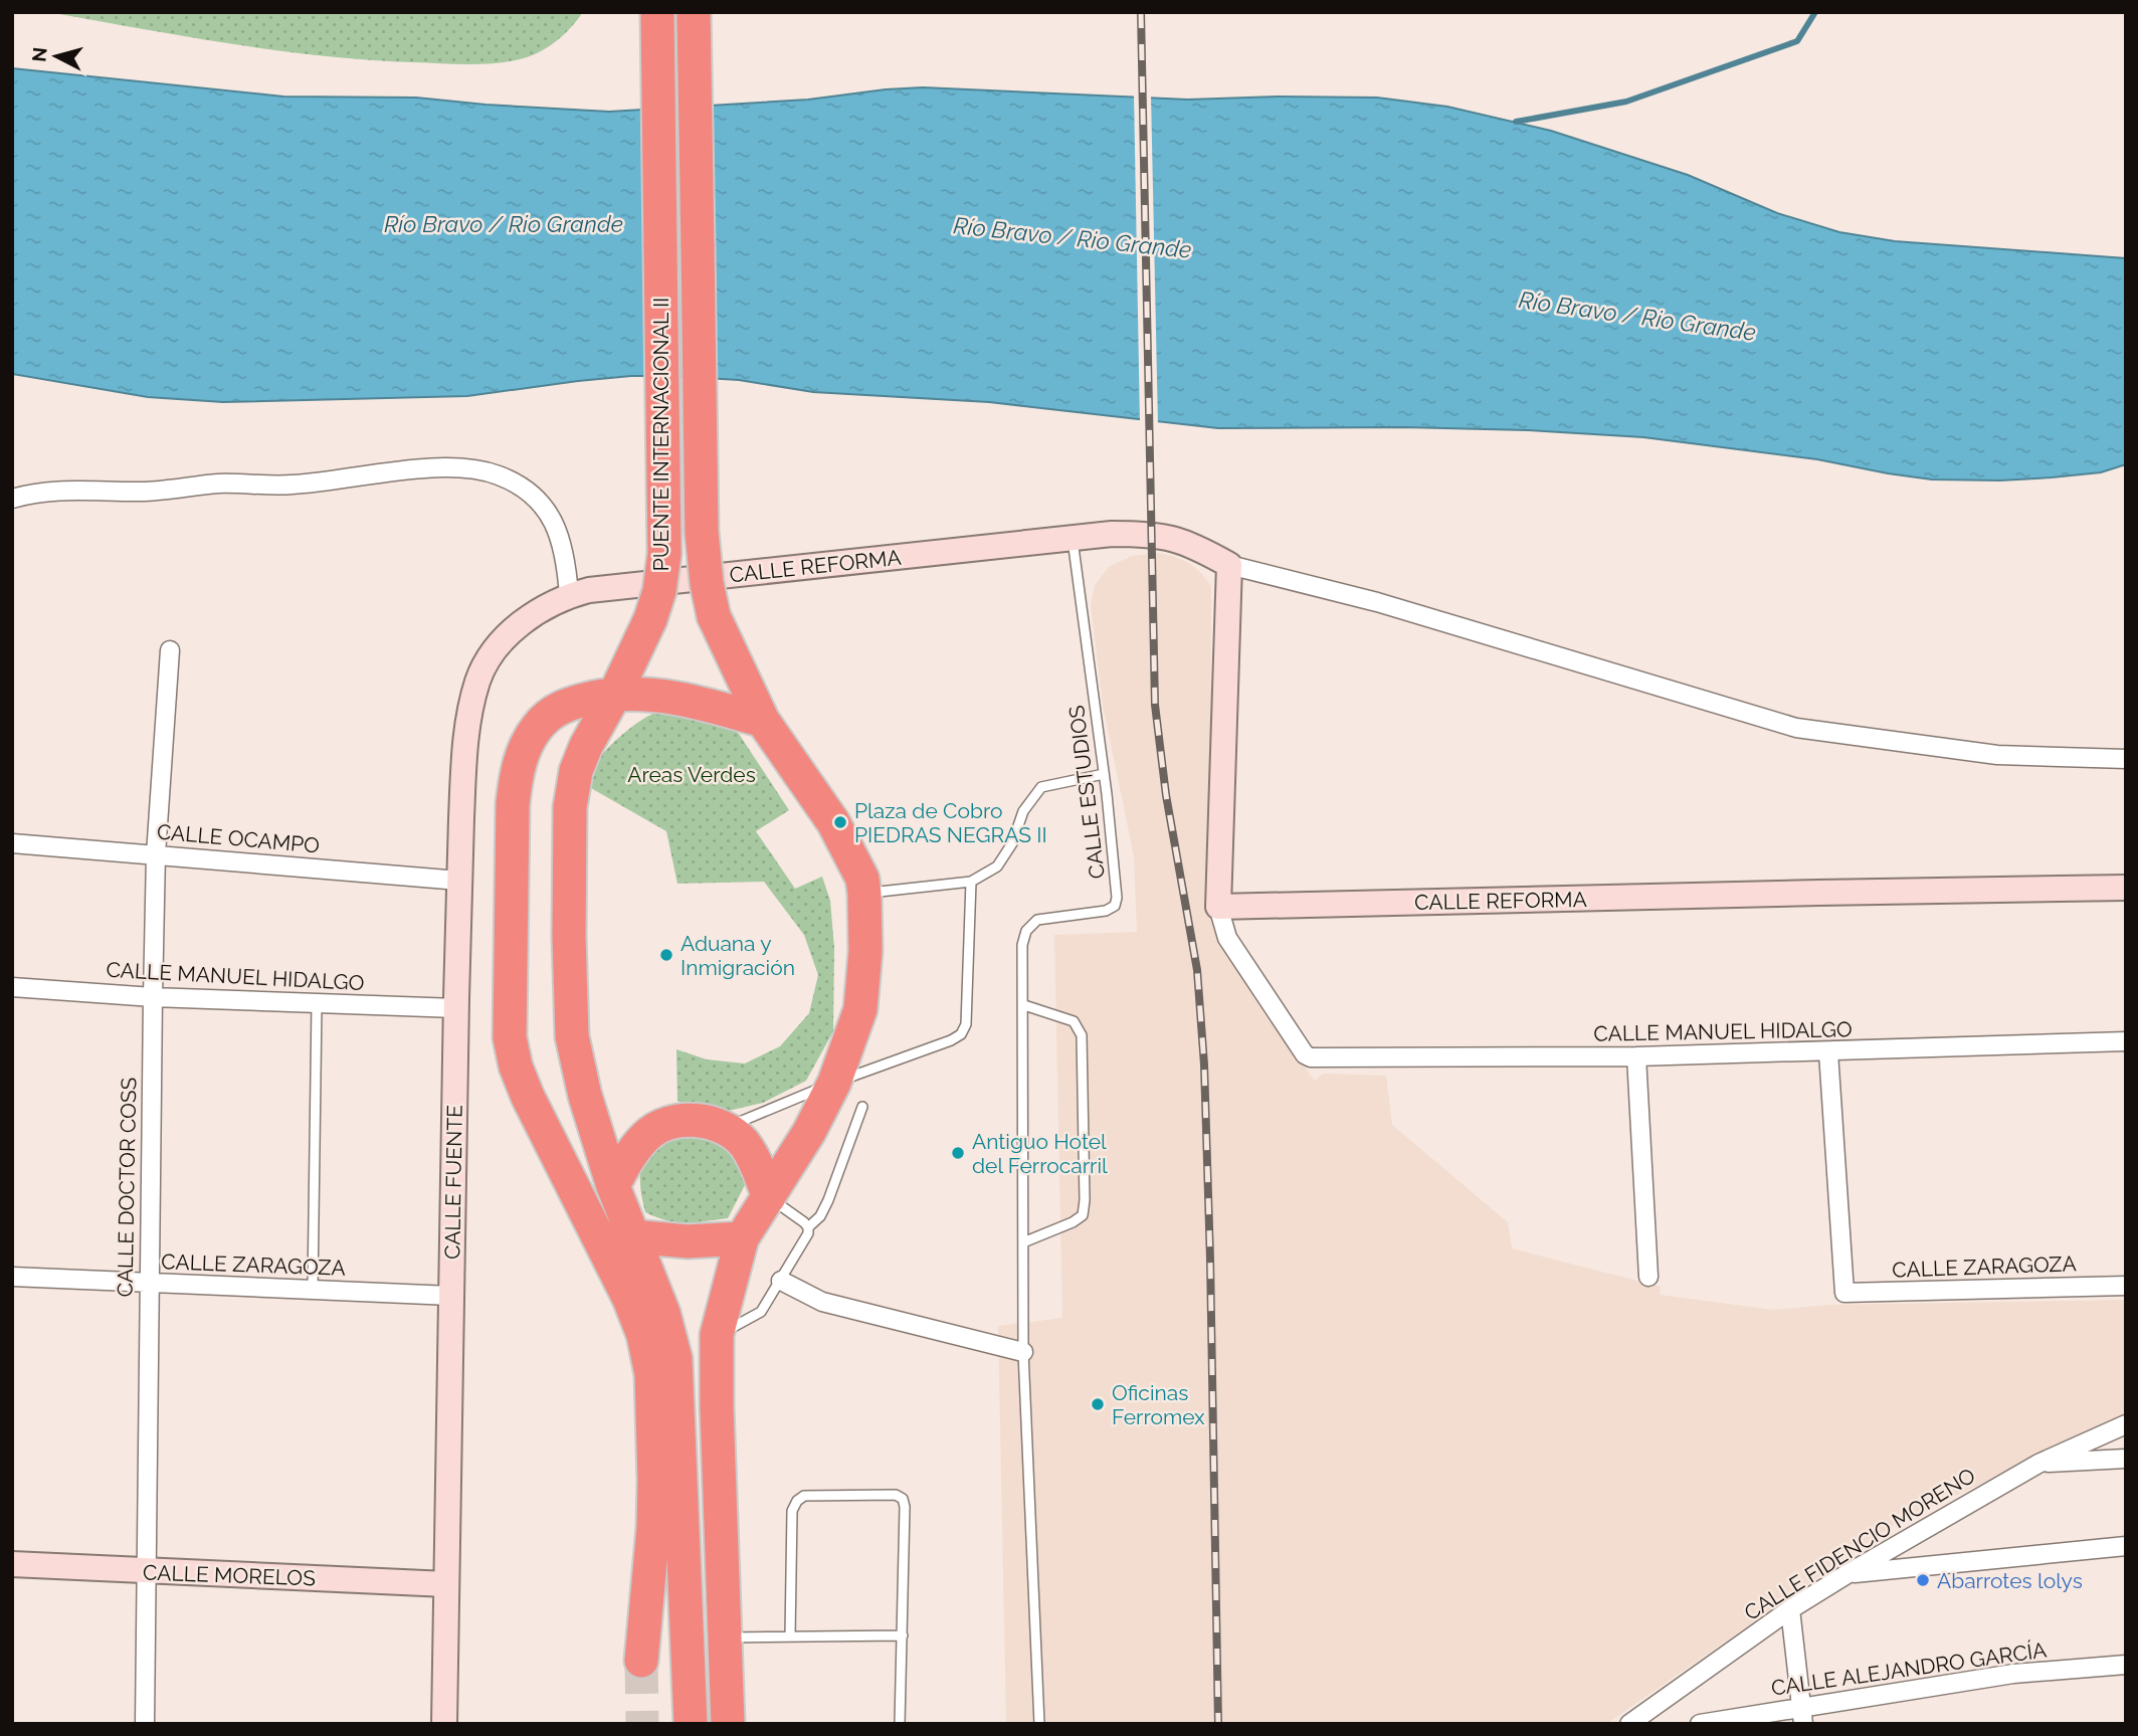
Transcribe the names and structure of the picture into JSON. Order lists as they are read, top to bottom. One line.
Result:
{"streets":{"highway":["PUENTE INTERNACIONAL II"],"street":["CALLE REFORMA","CALLE OCAMPO","CALLE MANUEL HIDALGO","CALLE FUENTE","CALLE DOCTOR COSS","CALLE ZARAGOZA","CALLE FIDENCIO MORENO","CALLE MORELOS","CALLE ALEJANDRO GARCÍA"],"lane":["CALLE ESTUDIOS"]},"crossings":[["CALLE REFORMA","CALLE ESTUDIOS"],["CALLE REFORMA","CALLE MANUEL HIDALGO"],["CALLE REFORMA","CALLE FUENTE"],["CALLE OCAMPO","CALLE FUENTE"],["CALLE OCAMPO","CALLE DOCTOR COSS"],["CALLE MANUEL HIDALGO","CALLE FUENTE"],["CALLE MANUEL HIDALGO","CALLE DOCTOR COSS"],["CALLE MANUEL HIDALGO","CALLE ZARAGOZA"],["CALLE FUENTE","CALLE ZARAGOZA"],["CALLE FUENTE","CALLE MORELOS"],["CALLE DOCTOR COSS","CALLE ZARAGOZA"],["CALLE DOCTOR COSS","CALLE MORELOS"]],"water":["Río Bravo / Rio Grande"],"parks":["Areas Verdes"],"places":["Plaza de Cobro PIEDRAS NEGRAS II","Aduana y Inmigración","Antiguo Hotel del Ferrocarril","Oficinas Ferromex","Abarrotes lolys"],"north":"left"}
